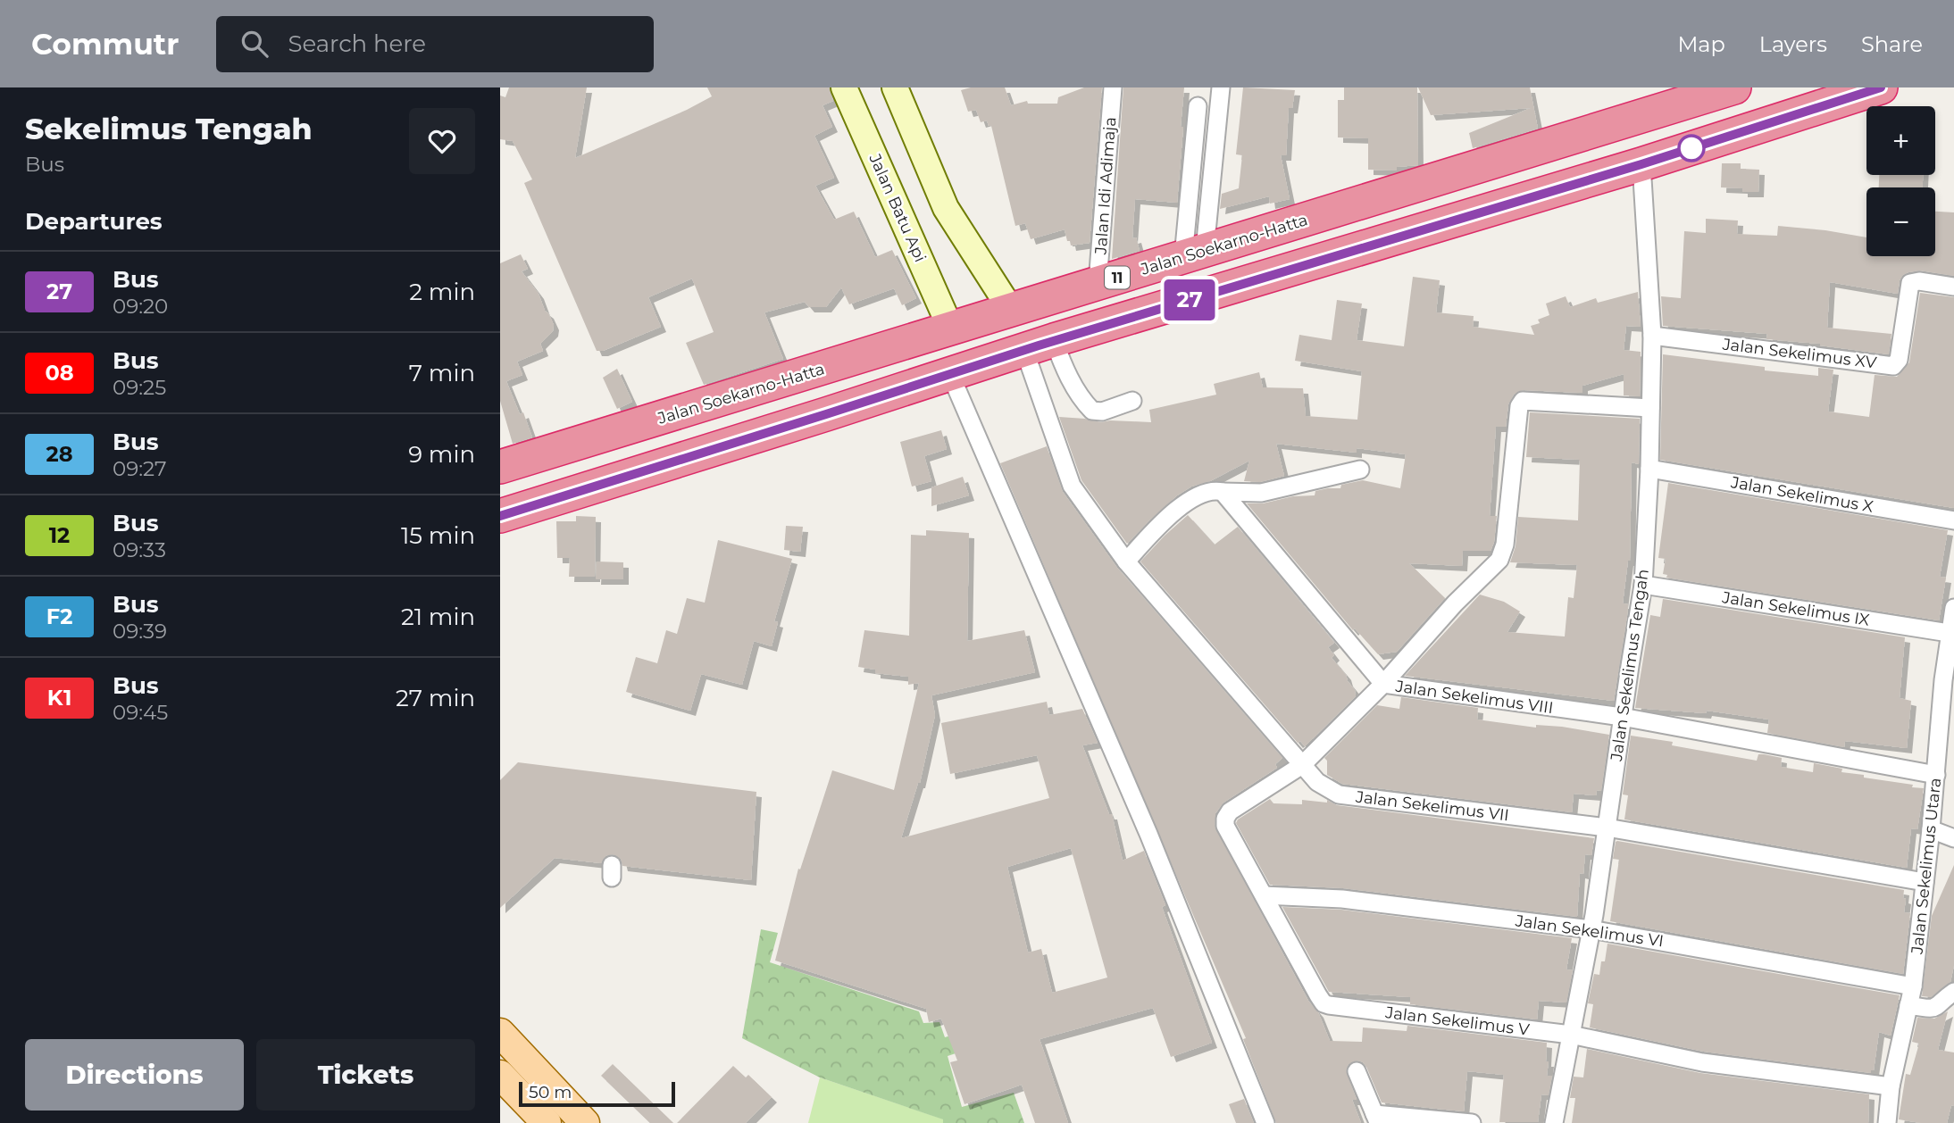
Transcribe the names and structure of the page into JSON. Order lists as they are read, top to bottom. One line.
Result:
{"streets":{"highway":["Jalan Soekarno-Hatta","11"],"street":["Jalan Idi Adimaja","Jalan Batu Api","Jalan Sekelimus XV","Jalan Sekelimus X","Jalan Sekelimus IX","Jalan Sekelimus Tengah","Jalan Sekelimus VIII","Jalan Sekelimus VII","Jalan Sekelimus Utara","Jalan Sekelimus VI","Jalan Sekelimus V"]},"crossings":[["Jalan Idi Adimaja","Jalan Soekarno-Hatta"],["Jalan Batu Api","Jalan Soekarno-Hatta"],["Jalan Sekelimus XV","Jalan Sekelimus Tengah"],["Jalan Sekelimus X","Jalan Sekelimus Tengah"],["Jalan Sekelimus IX","Jalan Sekelimus Tengah"],["Jalan Sekelimus IX","Jalan Sekelimus Utara"],["Jalan Sekelimus Tengah","Jalan Sekelimus VIII"],["Jalan Sekelimus Tengah","Jalan Sekelimus VII"],["Jalan Sekelimus Tengah","Jalan Sekelimus VI"],["Jalan Sekelimus Tengah","Jalan Sekelimus V"],["Jalan Sekelimus VIII","Jalan Sekelimus Utara"],["Jalan Sekelimus VII","Jalan Sekelimus Utara"],["Jalan Sekelimus VII","Jalan Sekelimus V"],["Jalan Sekelimus Utara","Jalan Sekelimus VI"],["Jalan Sekelimus Utara","Jalan Sekelimus V"],["Jalan Sekelimus VI","Jalan Sekelimus V"]],"lines":["bus line 27"],"scale_bar":"50 m","page":{"header":"Commutr","search":"Search here","nav":["Map","Layers","Share"],"heading":[["Sekelimus Tengah","Bus"],"Departures"],"on_map":"27","map_buttons":["+","−"],"list":[{"mark":"27","name":"Bus","note":"09:20","value":"2 min"},{"mark":"08","name":"Bus","note":"09:25","value":"7 min"},{"mark":"28","name":"Bus","note":"09:27","value":"9 min"},{"mark":"12","name":"Bus","note":"09:33","value":"15 min"},{"mark":"F2","name":"Bus","note":"09:39","value":"21 min"},{"mark":"K1","name":"Bus","note":"09:45","value":"27 min"}],"buttons":["Directions","Tickets"],"scale":"50 m"}}
